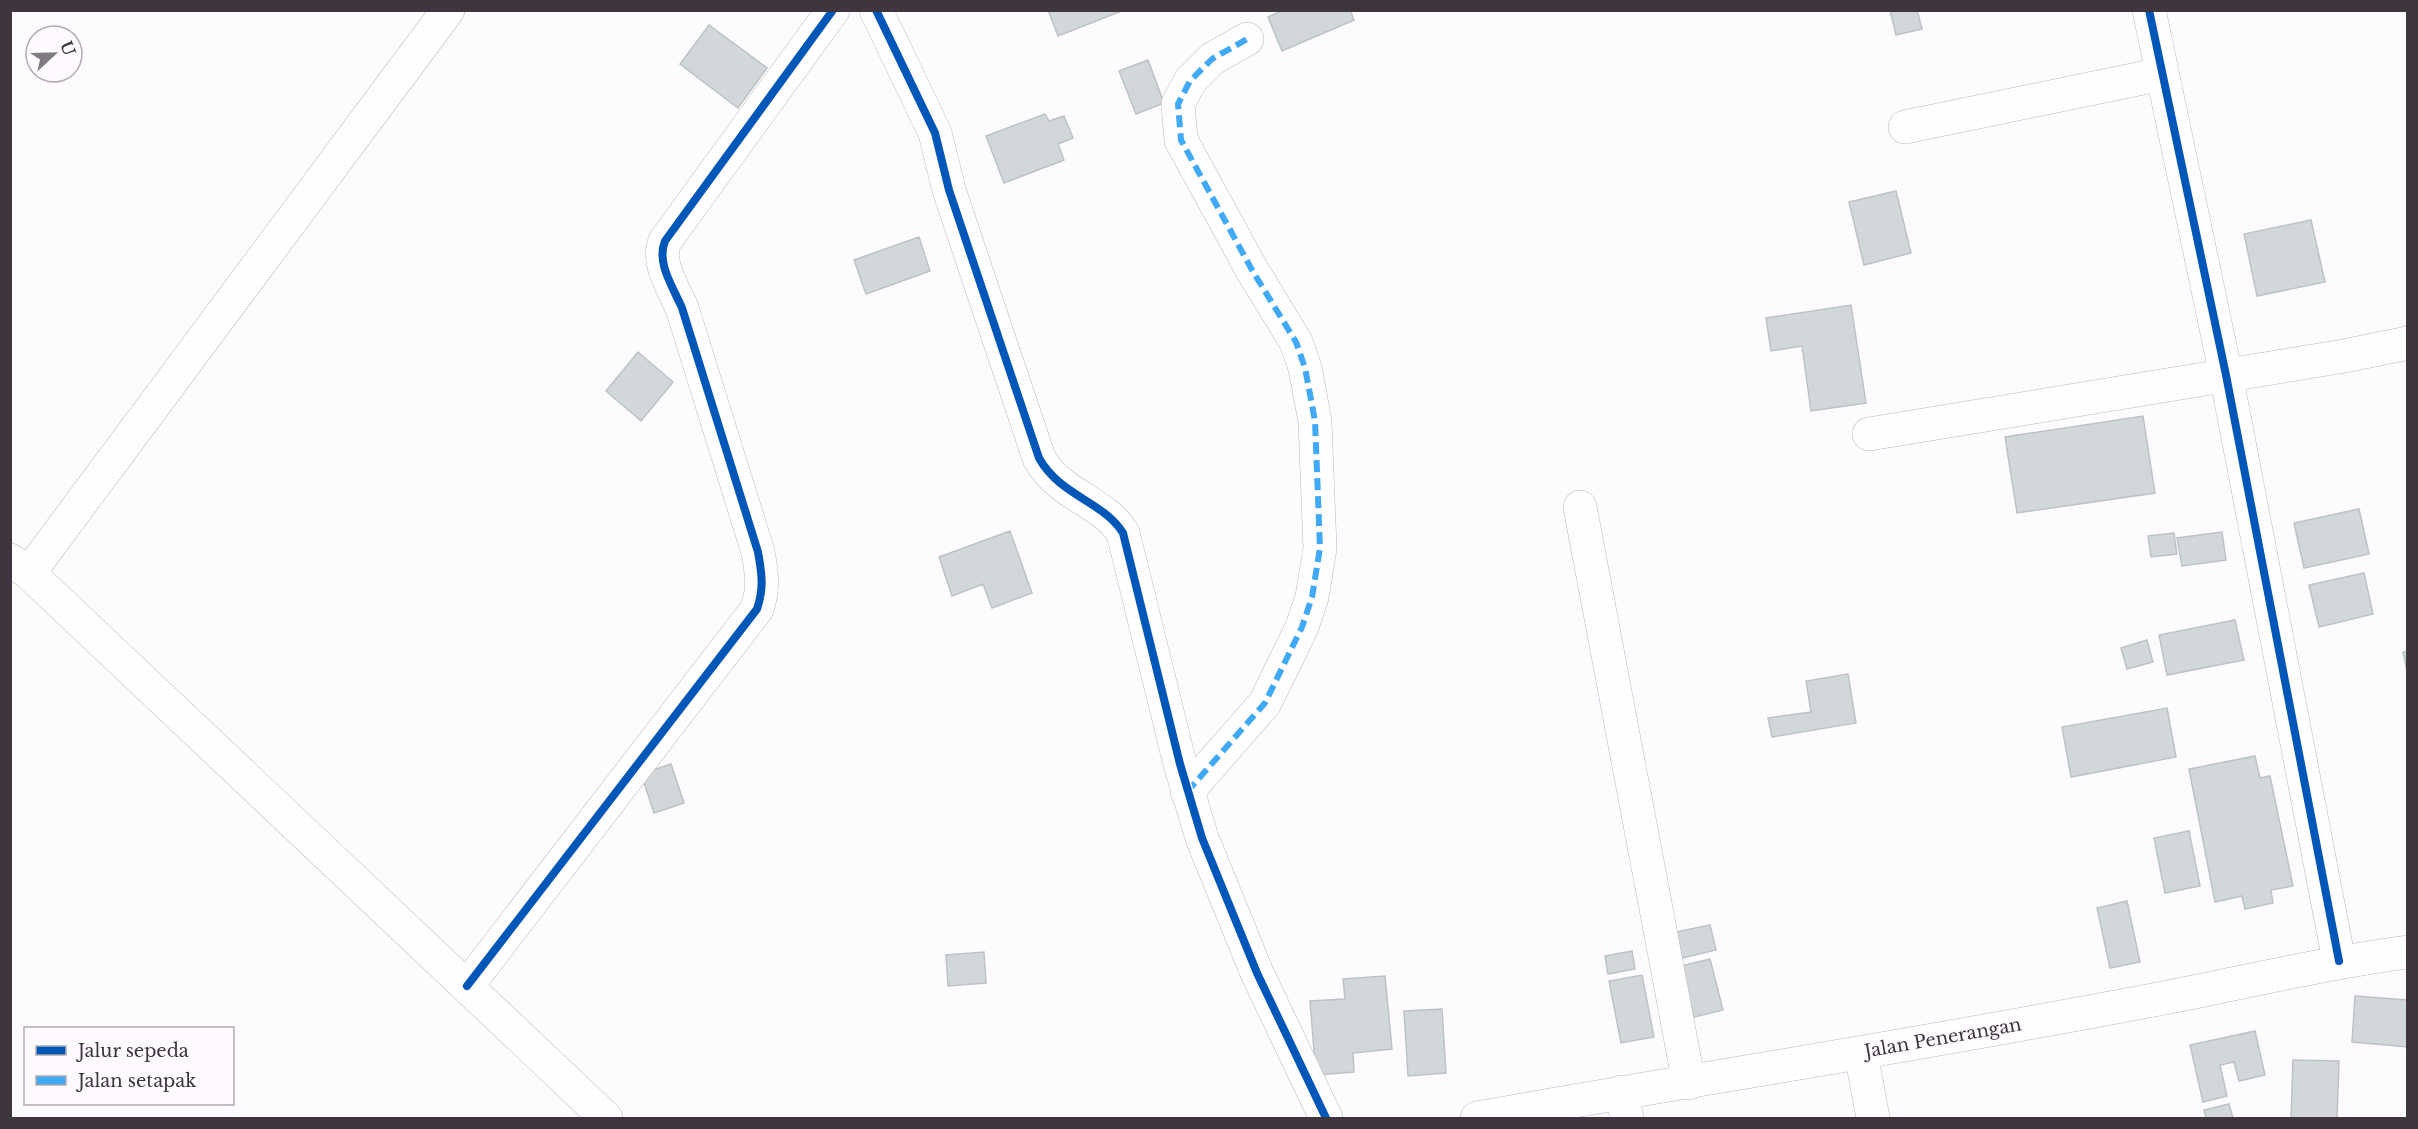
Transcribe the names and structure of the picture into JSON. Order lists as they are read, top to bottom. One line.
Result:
{"streets":{"street":["Jalan Penerangan"]},"legend":["Jalur sepeda","Jalan setapak"],"north":"right"}
